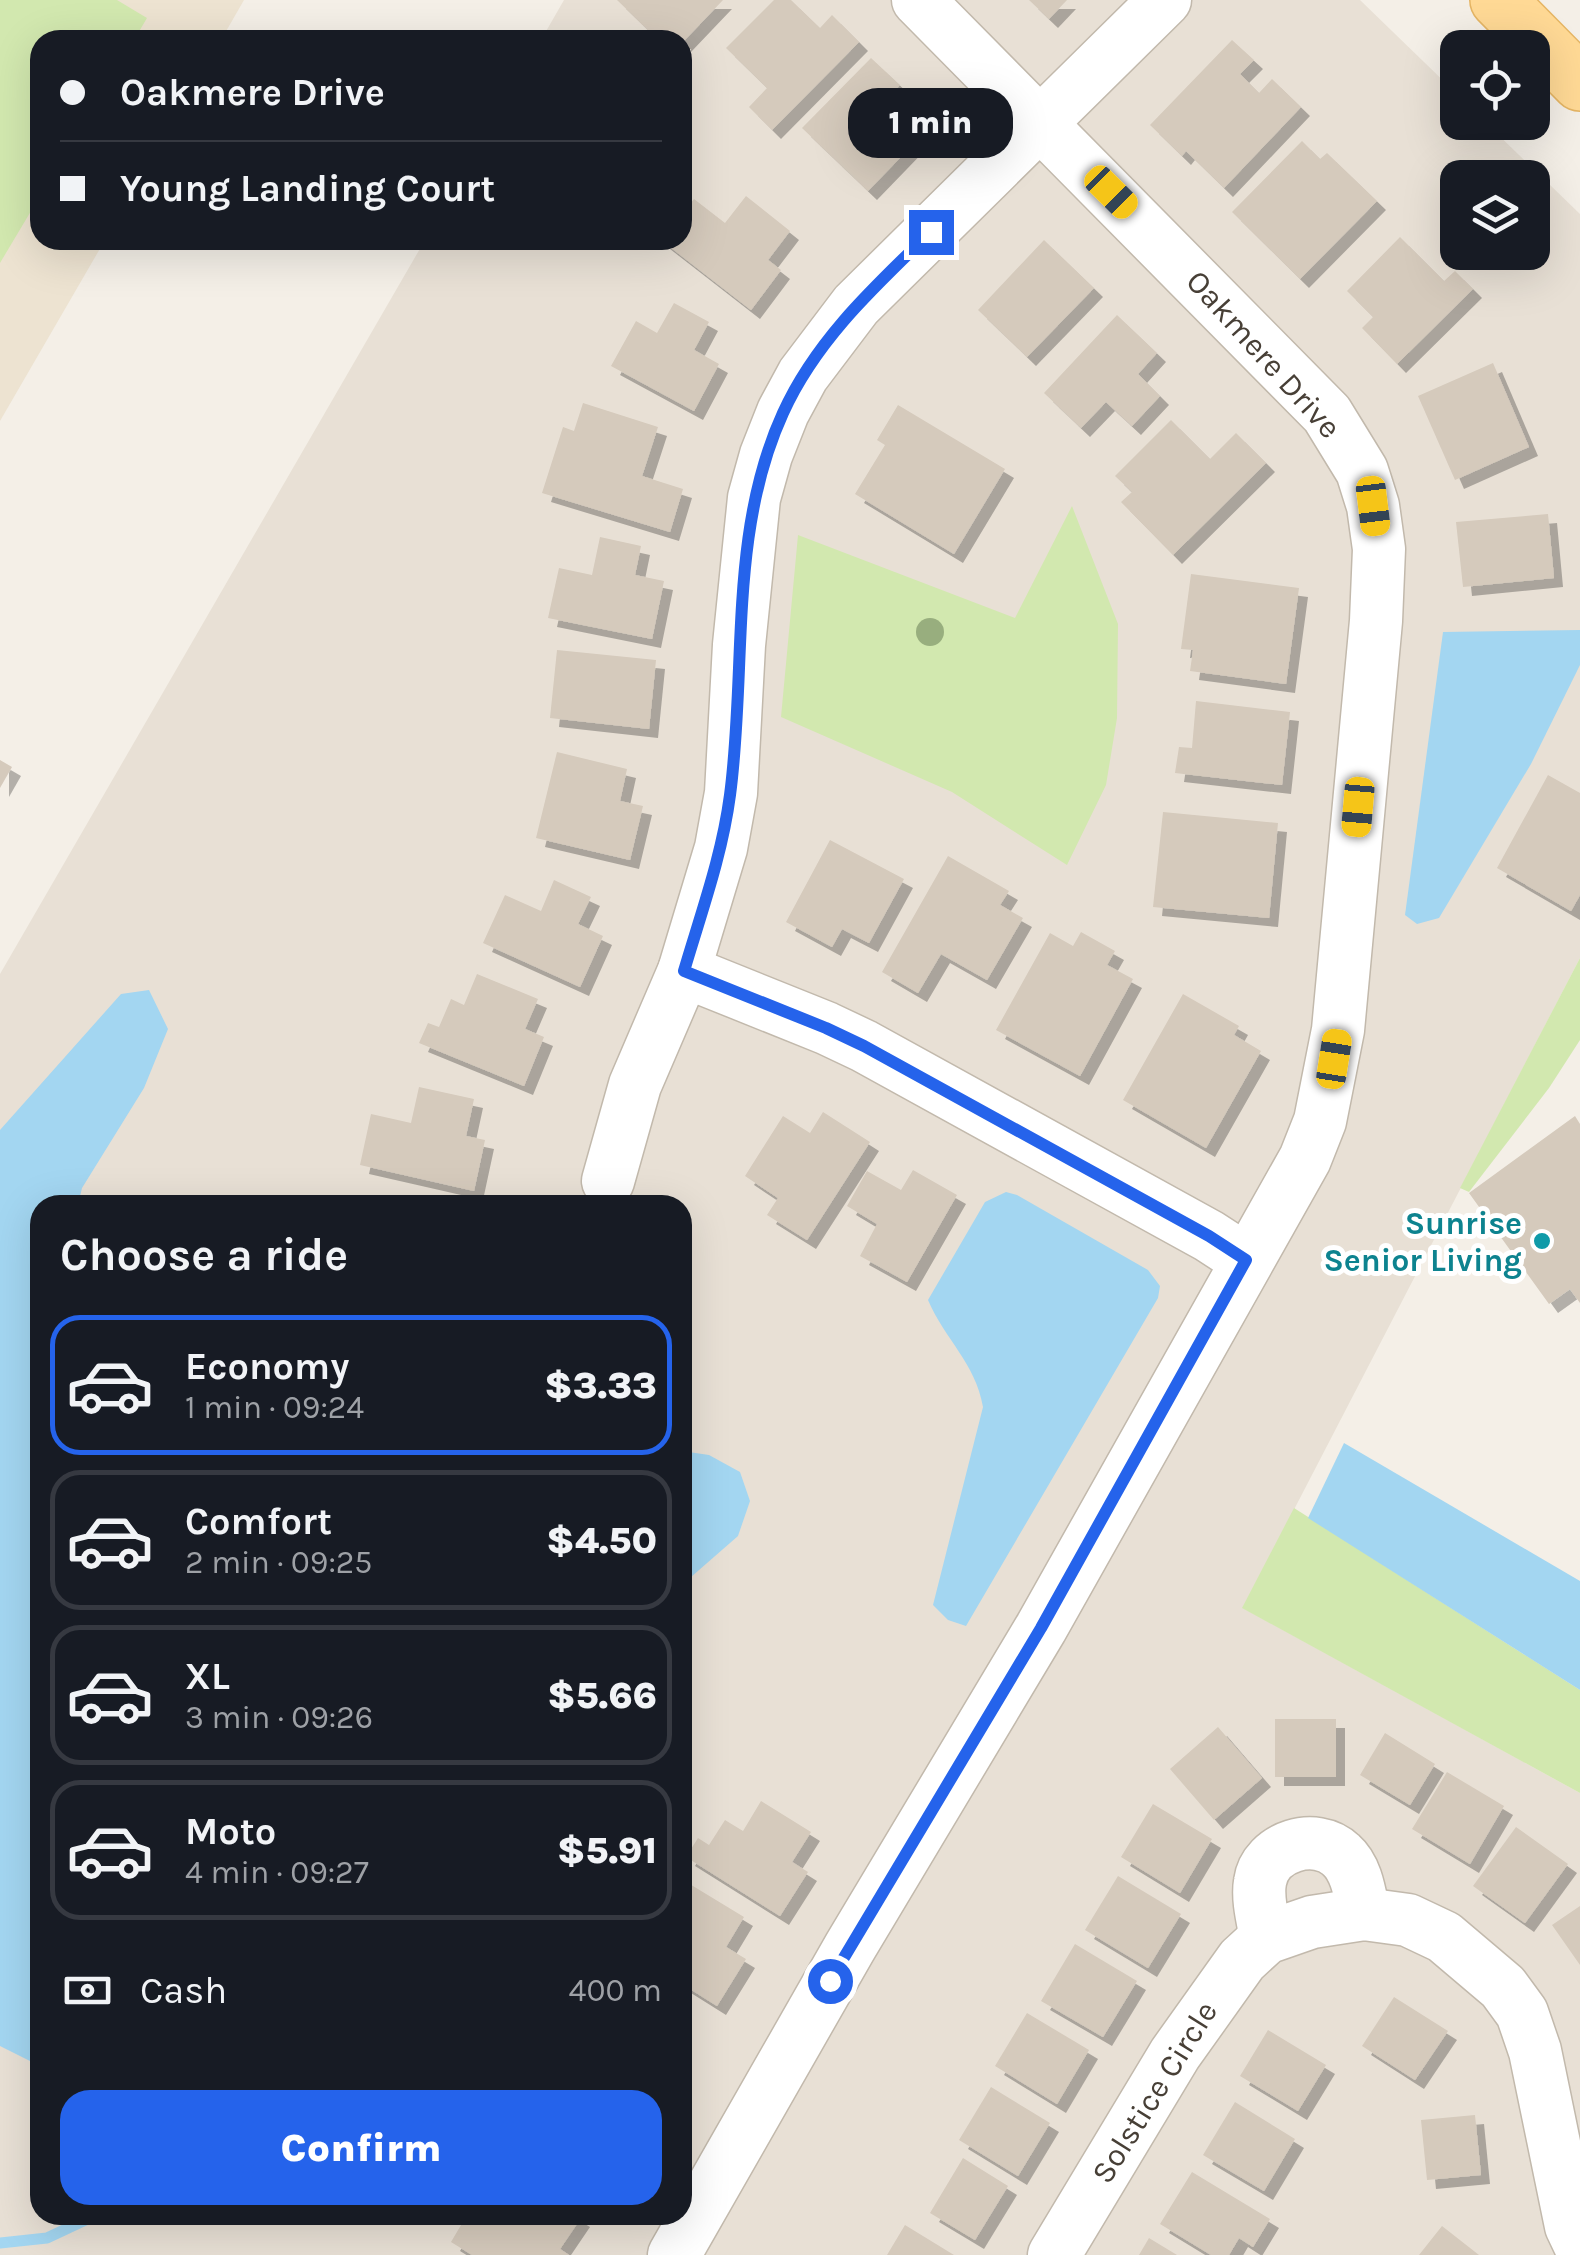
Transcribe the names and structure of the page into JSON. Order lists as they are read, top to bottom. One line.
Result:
{"streets":{"street":["Oakmere Drive","Solstice Circle"]},"places":["Sunrise Senior Living"],"page":{"banner":["Oakmere Drive","Young Landing Court"],"bubble":"1 min","heading":"Choose a ride","list":[{"name":"Economy","note":"1 min · 09:24","value":"$3.33"},{"name":"Comfort","note":"2 min · 09:25","value":"$4.50"},{"name":"XL","note":"3 min · 09:26","value":"$5.66"},{"name":"Moto","note":"4 min · 09:27","value":"$5.91"}],"pay":["Cash","400 m"],"buttons":"Confirm"}}
